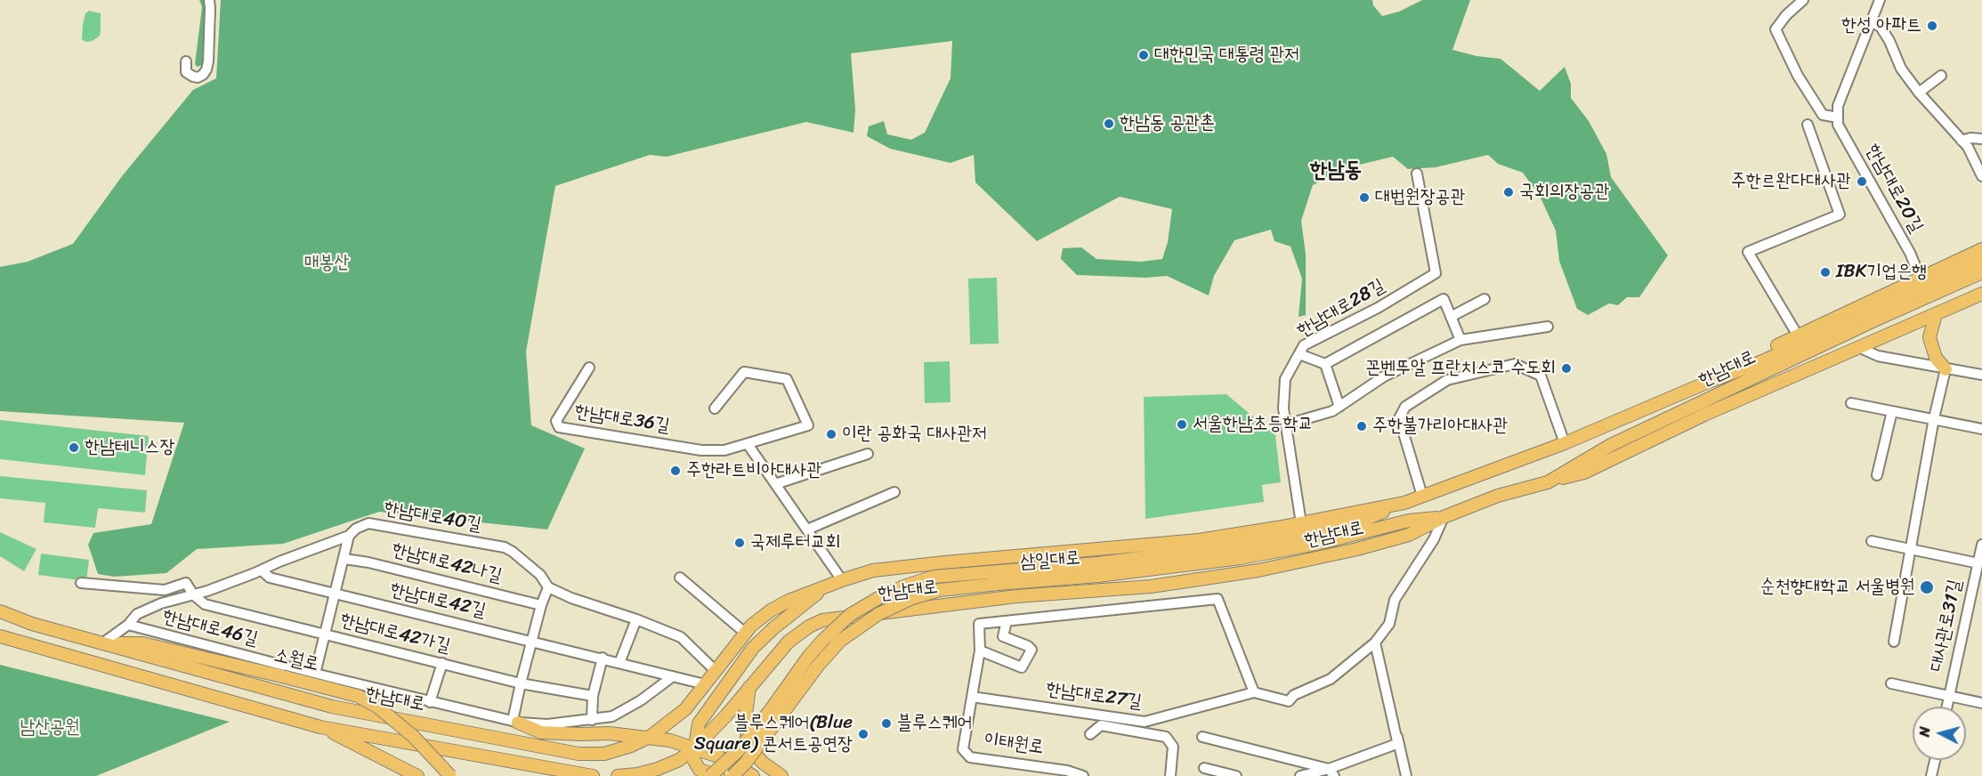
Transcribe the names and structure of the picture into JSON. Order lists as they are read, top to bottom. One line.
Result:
{"streets":{"main road":["한남대로","삼일대로","소월로"],"street":["한남대로20길","한남대로28길","한남대로36길","한남대로40길","한남대로42나길","한남대로42길","대사관로31길","한남대로46길","한남대로42가길","한남대로27길","이태원로"]},"crossings":[["한남대로28길","한남대로"],["한남대로","한남대로40길"],["한남대로","삼일대로"],["한남대로","한남대로42길"],["한남대로","소월로"],["한남대로","한남대로27길"],["한남대로40길","한남대로42길"],["한남대로40길","한남대로46길"],["한남대로40길","한남대로42가길"],["한남대로40길","소월로"],["삼일대로","한남대로27길"],["한남대로42길","한남대로46길"],["한남대로27길","이태원로"]],"districts":["한남동"],"parks":["매봉산","남산공원"],"places":["한성 아파트","대한민국 대통령 관저","한남동 공관촌","주한르완다대사관","국회의장공관","대법원장공관","IBK기업은행","꼰벤뚜알 프란치스코 수도회","서울한남초등학교","주한불가리아대사관","이란 공화국 대사관저","한남테니스장","주한라트비아대사관","국제루터교회","순천향대학교 서울병원","블루스퀘어","블루스퀘어(Blue Square) 콘서트공연장"],"north":"left"}
